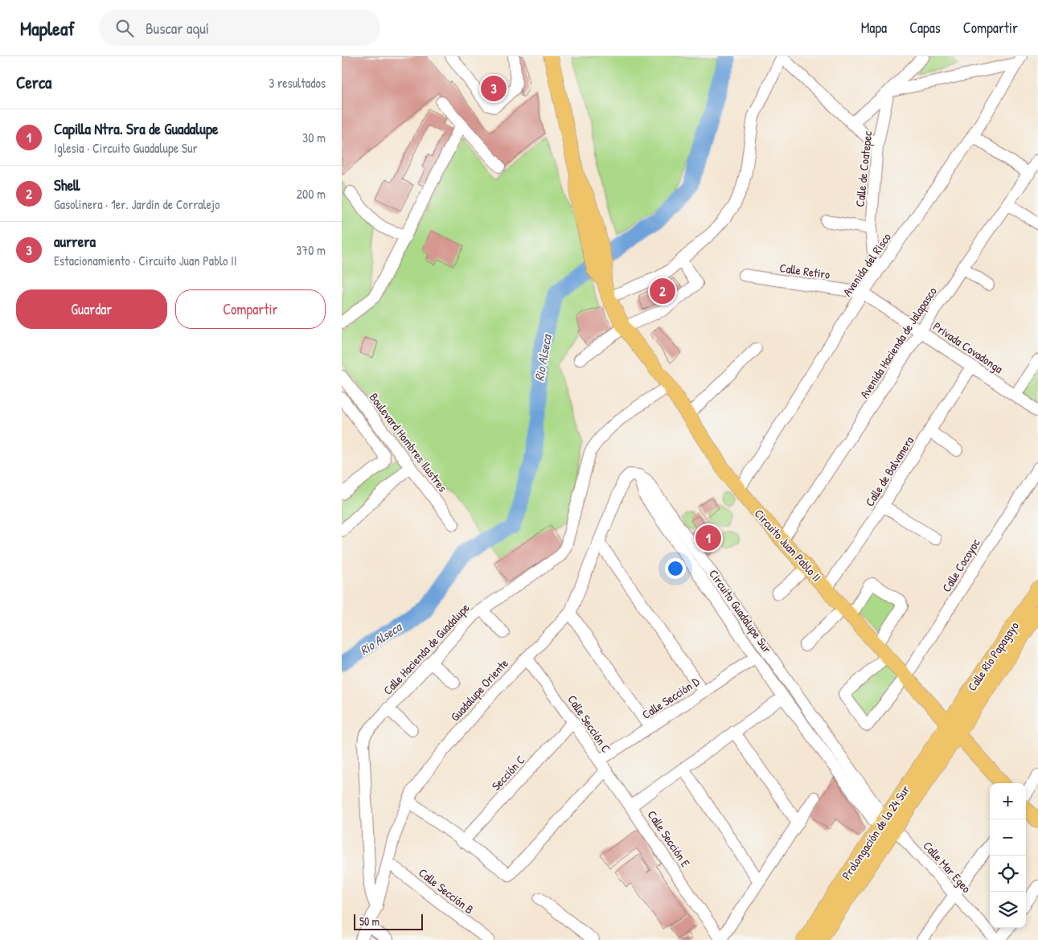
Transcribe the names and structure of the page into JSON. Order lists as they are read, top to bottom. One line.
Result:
{"streets":{"main road":["Circuito Juan Pablo II","Calle Río Papagayo","Prolongación de la 24 Sur"],"street":["Calle de Coatepec","Avenida del Risco","Calle Retiro","Avenida Hacienda de Jalapasco","Privada Covadonga","Boulevard Hombres Ilustres","Calle de Balvanera","Calle Cocoyoc","Circuito Guadalupe Sur","Calle Hacienda de Guadalupe","Guadalupe Oriente","Calle Sección D","Calle Sección C","Sección C","Calle Sección E","Calle Mar Egeo","Calle Sección B"]},"crossings":[["Calle de Coatepec","Avenida del Risco"],["Avenida del Risco","Calle Retiro"],["Avenida del Risco","Privada Covadonga"],["Avenida del Risco","Circuito Juan Pablo II"],["Calle Retiro","Privada Covadonga"],["Avenida Hacienda de Jalapasco","Privada Covadonga"],["Avenida Hacienda de Jalapasco","Circuito Juan Pablo II"],["Privada Covadonga","Calle de Balvanera"],["Calle de Balvanera","Circuito Juan Pablo II"],["Circuito Juan Pablo II","Calle Cocoyoc"],["Circuito Juan Pablo II","Calle Hacienda de Guadalupe"],["Circuito Juan Pablo II","Calle Río Papagayo"],["Circuito Juan Pablo II","Prolongación de la 24 Sur"],["Circuito Guadalupe Sur","Guadalupe Oriente"],["Circuito Guadalupe Sur","Calle Sección D"],["Circuito Guadalupe Sur","Prolongación de la 24 Sur"],["Circuito Guadalupe Sur","Calle Sección E"],["Calle Hacienda de Guadalupe","Guadalupe Oriente"],["Calle Río Papagayo","Prolongación de la 24 Sur"],["Guadalupe Oriente","Calle Sección D"],["Guadalupe Oriente","Calle Sección C"],["Guadalupe Oriente","Calle Sección B"],["Calle Sección D","Calle Sección C"],["Calle Sección C","Sección C"],["Calle Sección C","Calle Sección E"],["Prolongación de la 24 Sur","Calle Mar Egeo"]],"water":["Rio Alseca"],"scale_bar":"50 m","page":{"header":"Mapleaf","search":"Buscar aquí","nav":["Mapa","Capas","Compartir"],"heading":["Cerca","3 resultados"],"pins":["3","2","1"],"list":[{"mark":"1","name":"Capilla Ntra. Sra de Guadalupe","note":"Iglesia · Circuito Guadalupe Sur","value":"30 m"},{"mark":"2","name":"Shell","note":"Gasolinera · 1er. Jardín de Corralejo","value":"200 m"},{"mark":"3","name":"aurrera","note":"Estacionamiento · Circuito Juan Pablo II","value":"370 m"}],"buttons":["Guardar","Compartir"],"map_buttons":["+","−"],"scale":"50 m"}}
